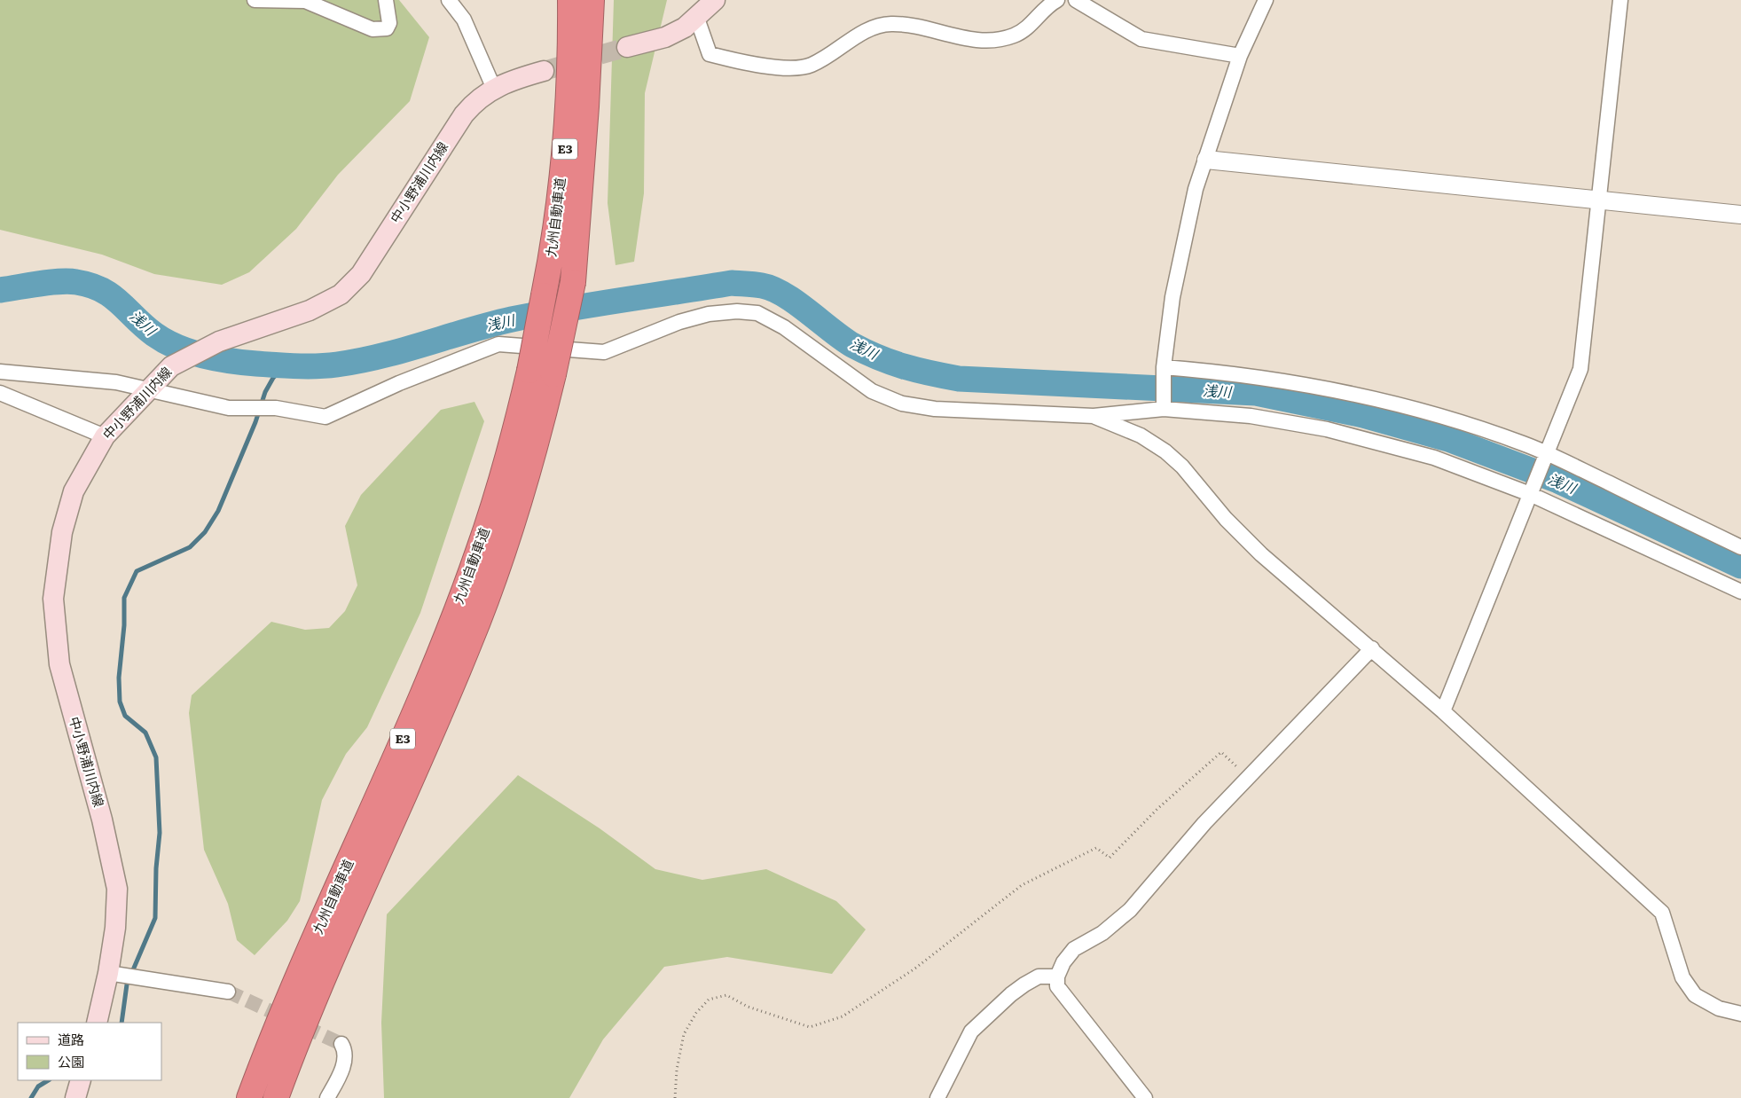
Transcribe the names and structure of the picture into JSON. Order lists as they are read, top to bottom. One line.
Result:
{"streets":{"highway":["E3","九州自動車道"],"main road":["中小野浦川内線"]},"water":["浅川"],"legend":["道路","公園"]}
